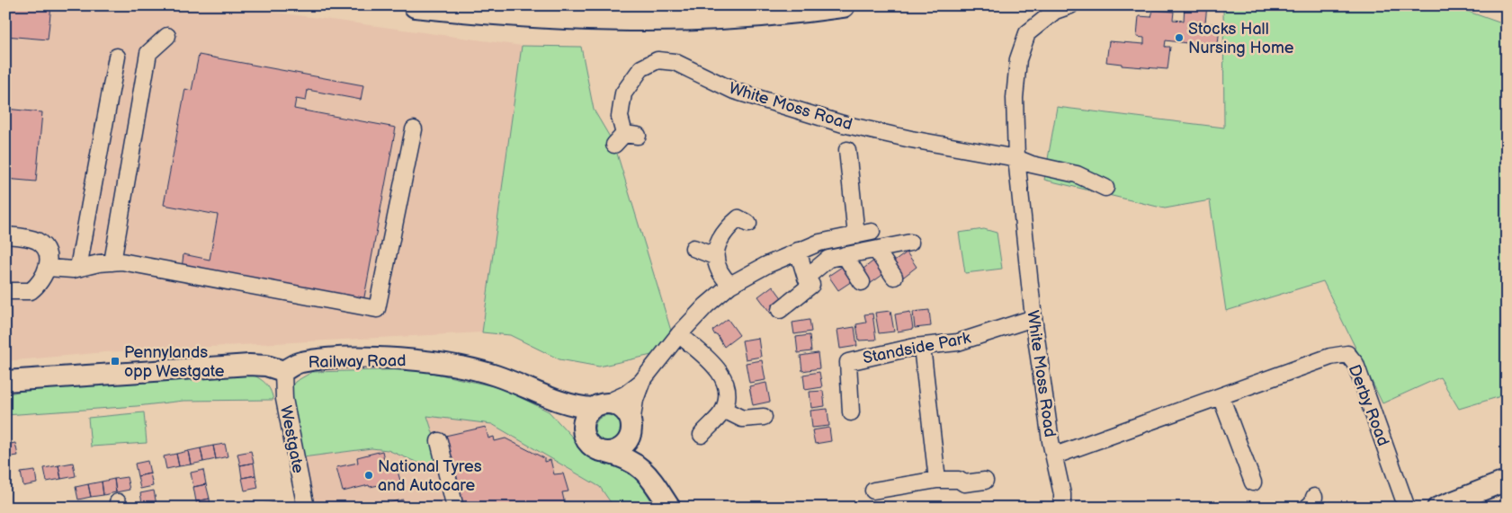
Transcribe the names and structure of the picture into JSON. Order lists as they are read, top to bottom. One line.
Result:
{"streets":{"main road":["Railway Road"],"street":["White Moss Road","Standside Park","Derby Road","Westgate"]},"crossings":[["White Moss Road","Standside Park"],["White Moss Road","Derby Road"],["Railway Road","Westgate"]],"places":{"other":["Stocks Hall Nursing Home","National Tyres and Autocare"],"transit":["Pennylands opp Westgate"]}}
